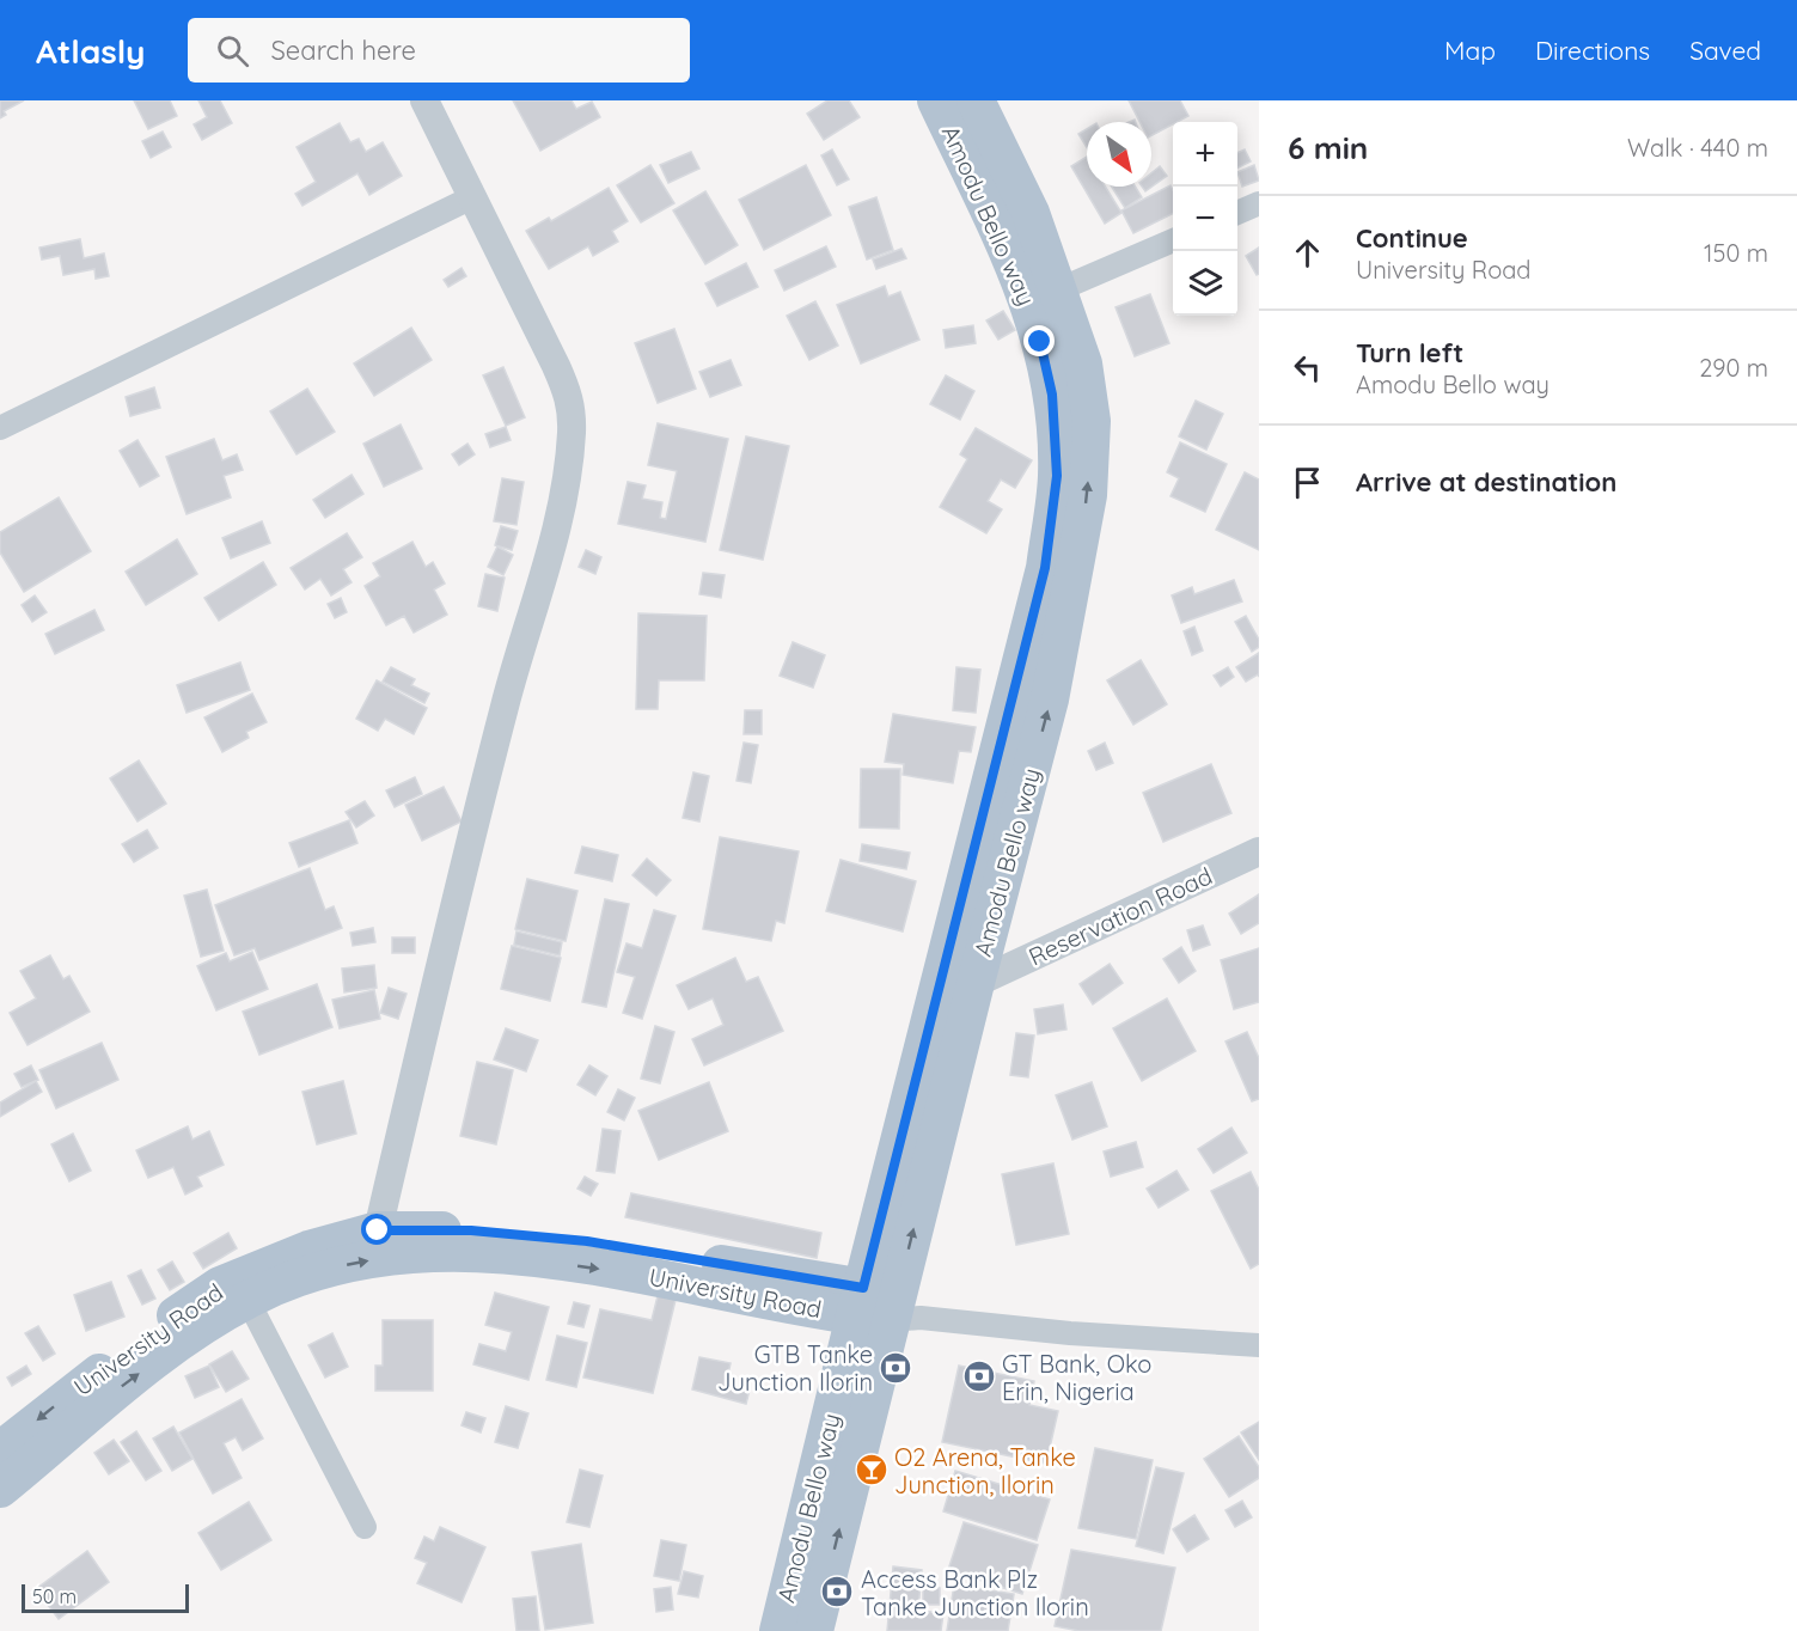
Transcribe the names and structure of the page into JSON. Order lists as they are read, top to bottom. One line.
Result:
{"streets":{"main road":["Amodu Bello way","University Road"],"street":["Reservation Road"]},"crossings":[["Amodu Bello way","Reservation Road"],["Amodu Bello way","University Road"]],"places":{"bank":["GTB Tanke Junction Ilorin","GT Bank, Oko Erin, Nigeria","Access Bank Plz Tanke Junction Ilorin"],"bar":["O2 Arena, Tanke Junction, Ilorin"]},"scale_bar":"50 m","north":"bottom right","page":{"header":"Atlasly","search":"Search here","nav":["Map","Directions","Saved"],"heading":["6 min","Walk · 440 m"],"map_buttons":["+","−"],"list":[["Continue","University Road","150 m"],["Turn left","Amodu Bello way","290 m"],"Arrive at destination"],"scale":"50 m"}}
